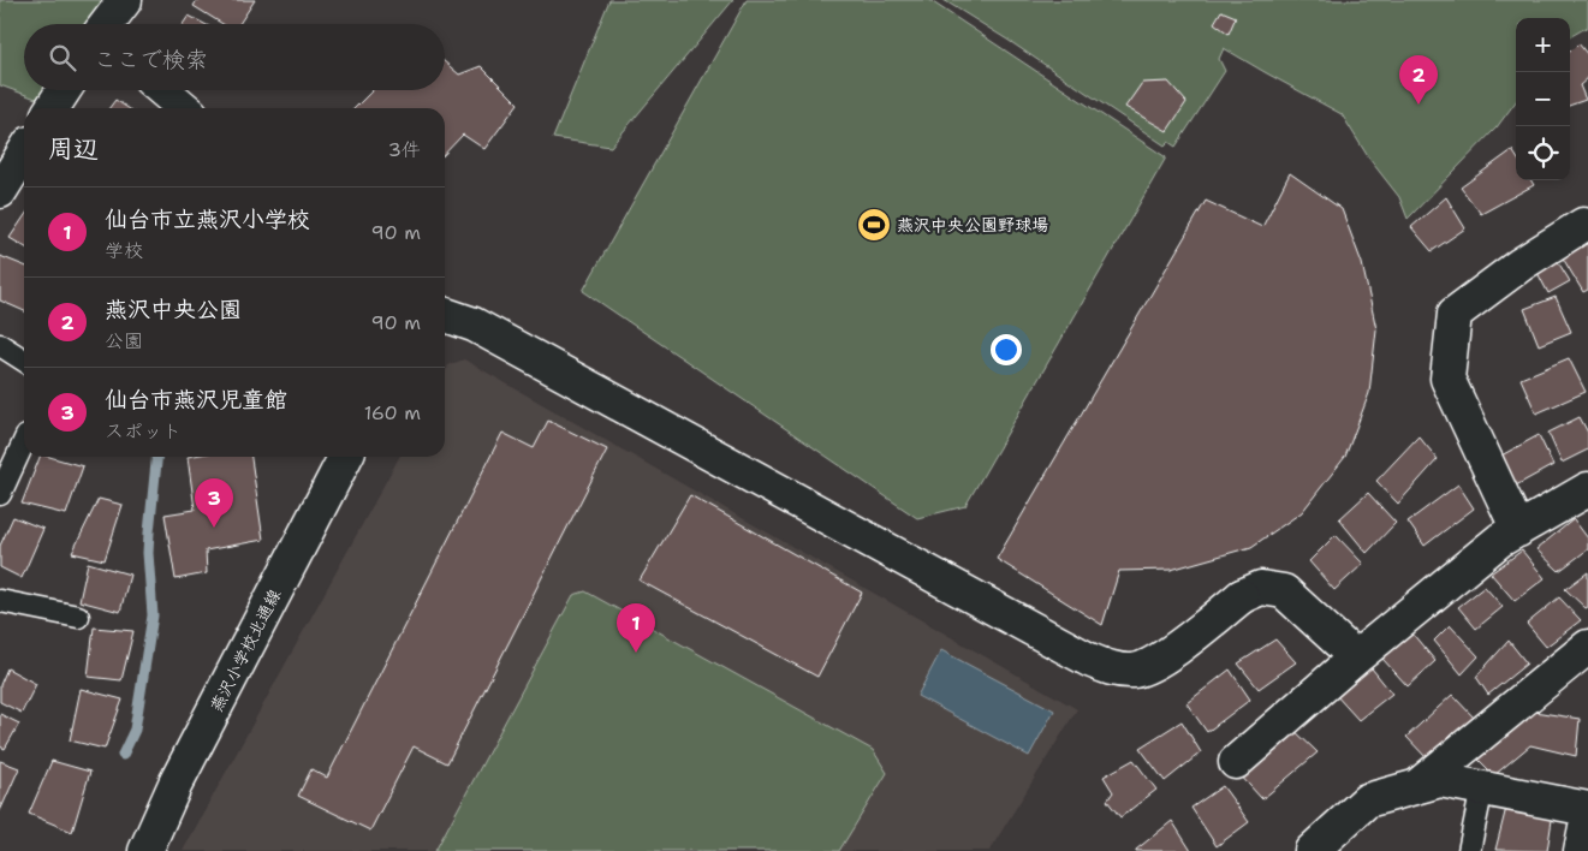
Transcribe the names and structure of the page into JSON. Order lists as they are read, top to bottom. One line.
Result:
{"streets":{"street":["燕沢小学校北通線"]},"places":{"sports":["燕沢中央公園野球場"]},"page":{"map_buttons":["+","−"],"search":"ここで検索","pins":["2","3","1"],"heading":["周辺","3件"],"list":[{"mark":"1","name":"仙台市立燕沢小学校","note":"学校","value":"90 m"},{"mark":"2","name":"燕沢中央公園","note":"公園","value":"90 m"},{"mark":"3","name":"仙台市燕沢児童館","note":"スポット","value":"160 m"}]}}
